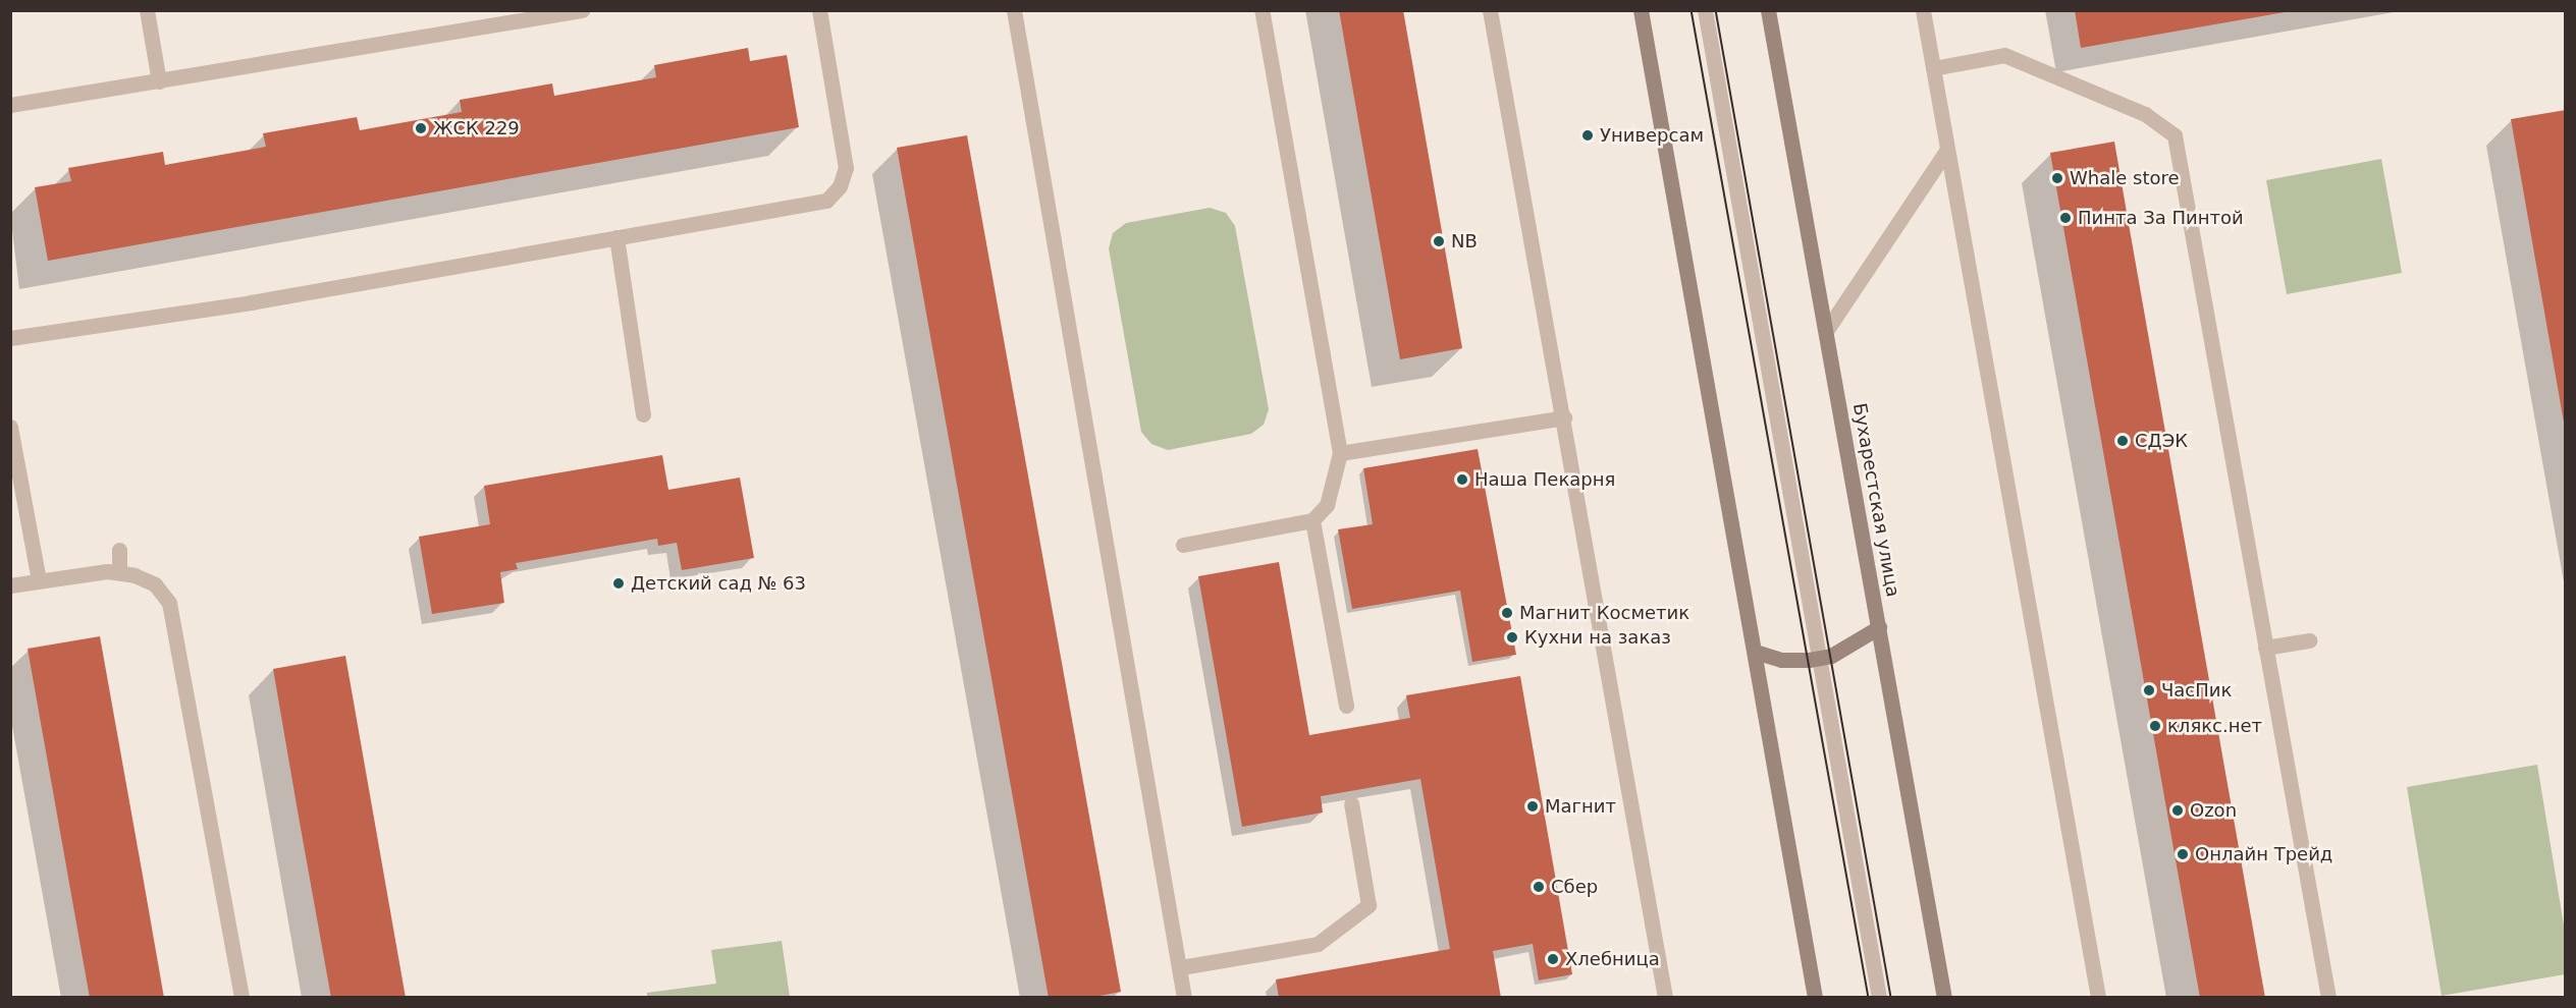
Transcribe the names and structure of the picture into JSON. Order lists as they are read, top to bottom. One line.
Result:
{"streets":{"main road":["Бухарестская улица"]},"places":["ЖСК 229","Универсам","Whale store","Пинта За Пинтой","NB","СДЭК","Наша Пекарня","Детский сад № 63","Магнит Косметик","Кухни на заказ","ЧасПик","клякс.нет","Магнит","Ozon","Онлайн Трейд","Сбер","Хлебница"]}
